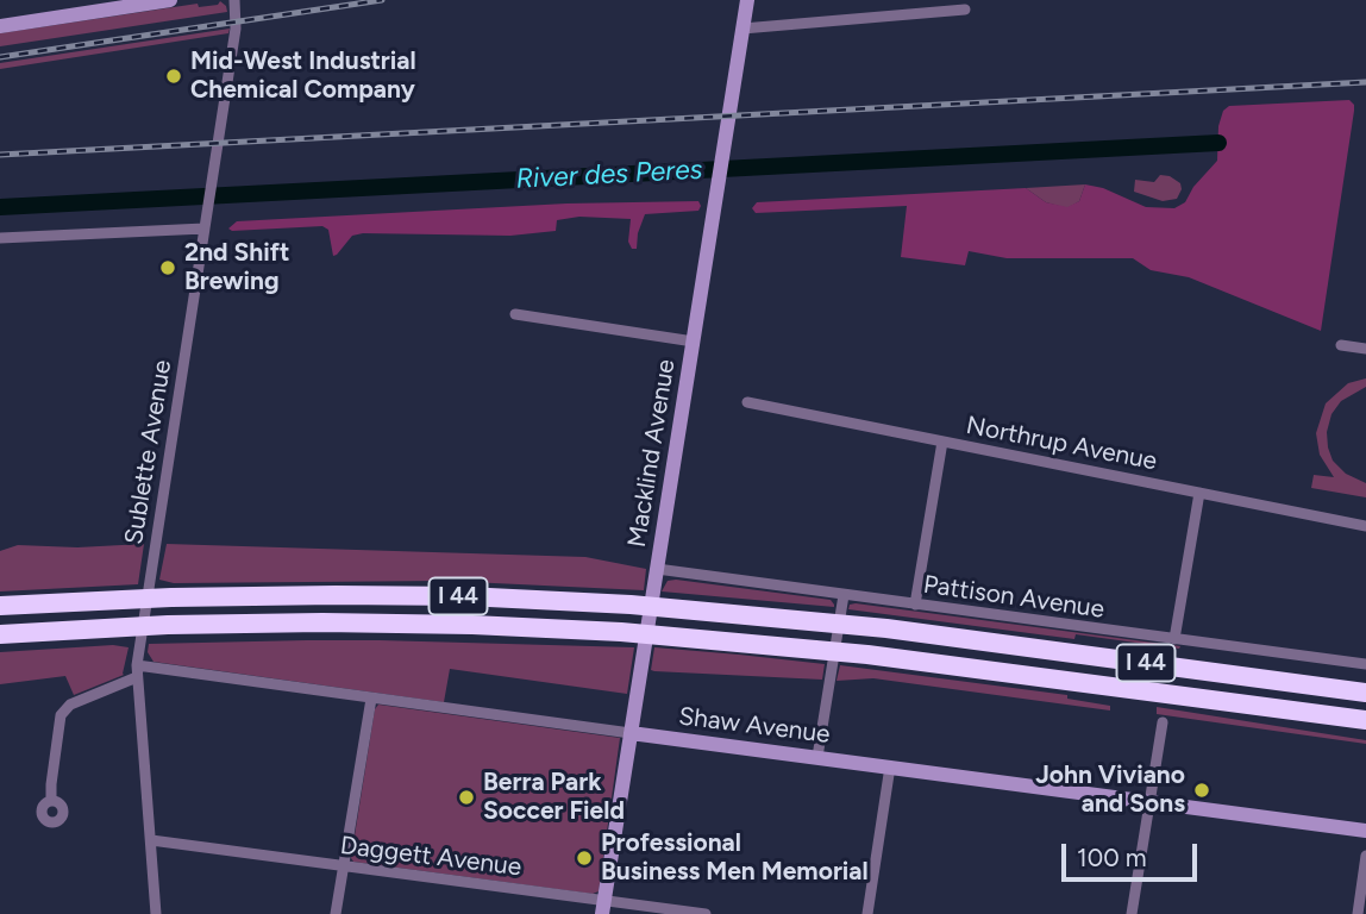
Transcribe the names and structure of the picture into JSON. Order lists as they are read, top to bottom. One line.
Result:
{"streets":{"highway":["I 44"],"street":["Northrup Avenue","Sublette Avenue","Macklind Avenue","Pattison Avenue","Shaw Avenue","Daggett Avenue"]},"crossings":[["Sublette Avenue","Shaw Avenue"],["Sublette Avenue","Daggett Avenue"],["Macklind Avenue","Pattison Avenue"],["Macklind Avenue","Shaw Avenue"],["Macklind Avenue","Daggett Avenue"]],"water":["River des Peres"],"places":["Mid-West Industrial Chemical Company","2nd Shift Brewing","John Viviano and Sons","Berra Park Soccer Field","Professional Business Men Memorial"],"scale_bar":"100 m"}
